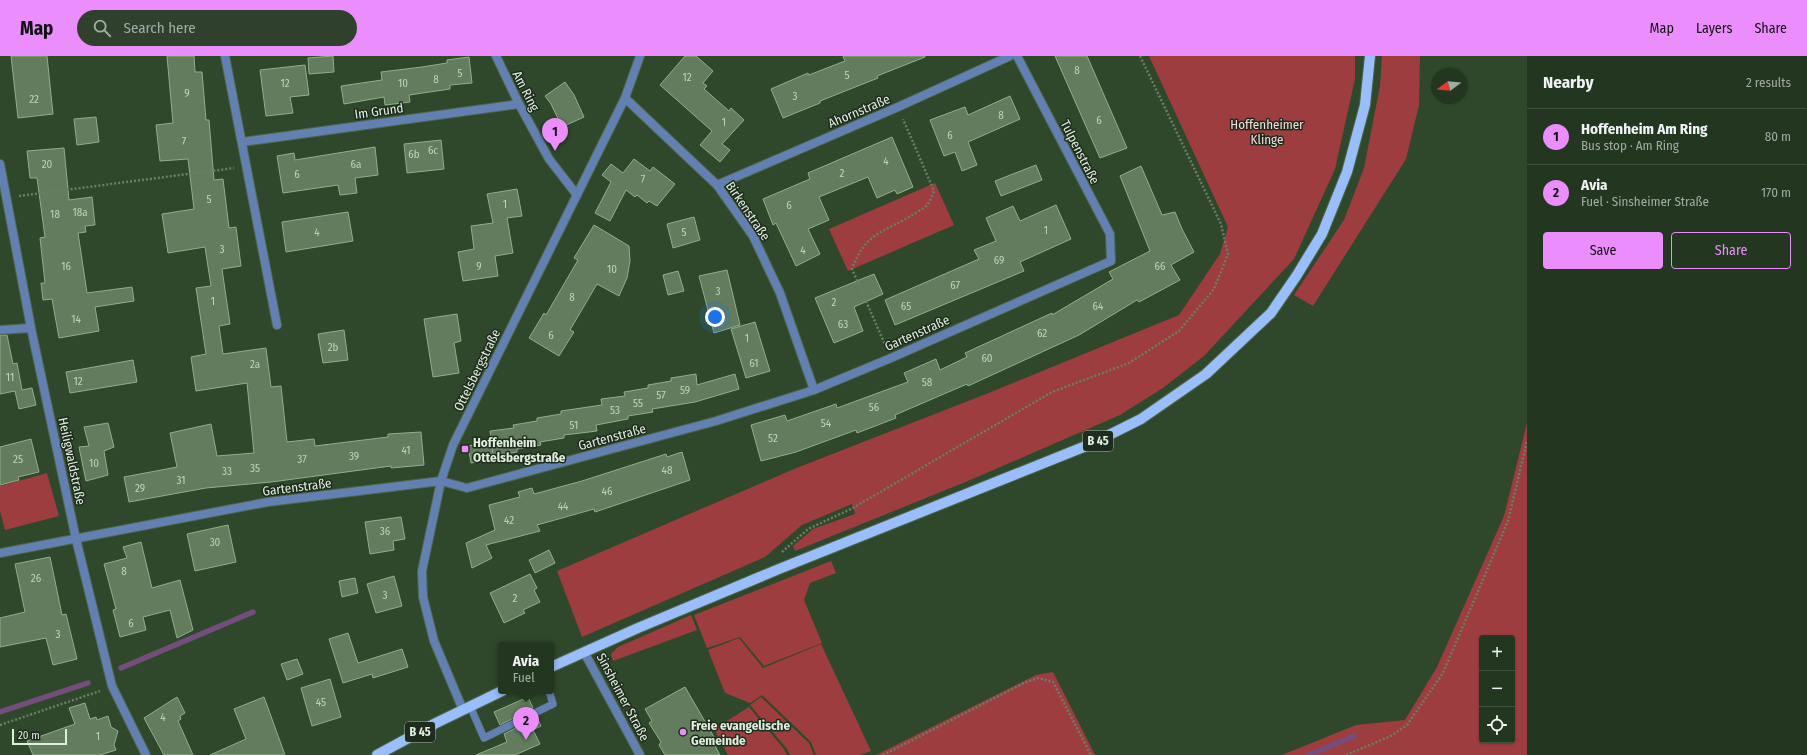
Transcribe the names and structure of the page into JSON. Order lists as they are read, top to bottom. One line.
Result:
{"streets":{"main road":["B 45","Sinsheimer Straße"],"street":["Am Ring","Im Grund","Ahornstraße","Tulpenstraße","Birkenstraße","Gartenstraße","Ottelsbergstraße","Heiligwaldstraße"]},"crossings":[["Am Ring","Im Grund"],["Am Ring","Ottelsbergstraße"],["Ahornstraße","Birkenstraße"],["Tulpenstraße","Gartenstraße"],["Birkenstraße","Gartenstraße"],["Birkenstraße","Ottelsbergstraße"],["Gartenstraße","Ottelsbergstraße"],["Gartenstraße","Heiligwaldstraße"],["Ottelsbergstraße","B 45"],["B 45","Sinsheimer Straße"]],"parks":["Hoffenheimer Klinge"],"places":{"transit":["Hoffenheim Ottelsbergstraße"],"other":["Freie evangelische Gemeinde"]},"house_numbers":["8","5","5","12","8","12","10","9","3","22","8","6","1","6","7","6c","6b","4","20","6a","2","6","7","5","1","6","18a","18","1","4","5","3","4","69","16","9","66","10","67","3","8","1","2","65","64","14","63","62","6","1","2b","60","61","2a","11","12","58","59","57","55","56","53","54","51","52","41","39","25","37","10","35","48","33","31","29","46","44","42","36","30","8","26","3","2","6","3","45","4","1"],"scale_bar":"20 m","north":"left","page":{"header":"Map","search":"Search here","nav":["Map","Layers","Share"],"heading":["Nearby","2 results"],"list":[{"mark":"1","name":"Hoffenheim Am Ring","note":"Bus stop · Am Ring","value":"80 m"},{"mark":"2","name":"Avia","note":"Fuel · Sinsheimer Straße","value":"170 m"}],"pins":["1","2"],"buttons":["Save","Share"],"map_buttons":["+","−"],"popup":["Avia","Fuel"],"scale":"20 m"}}
